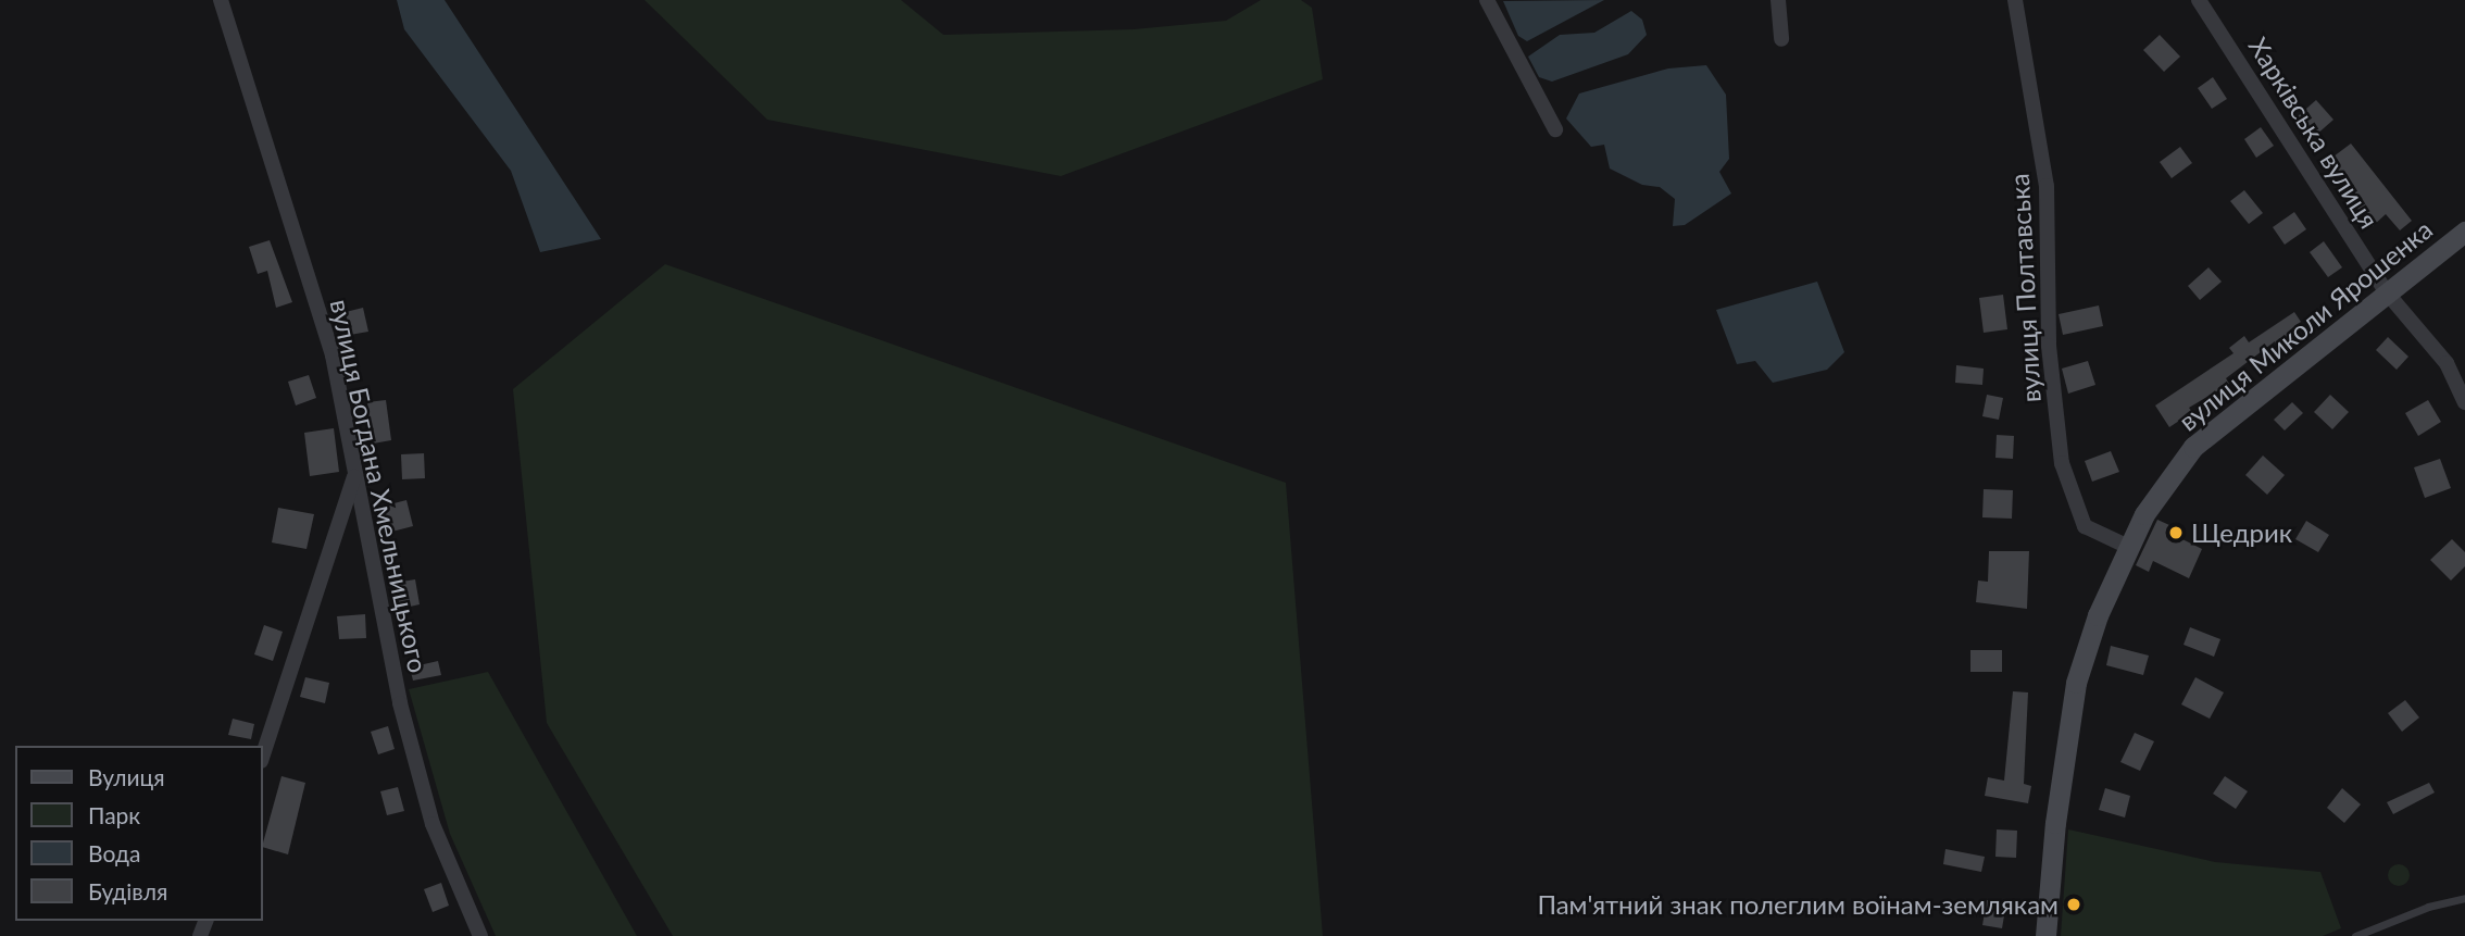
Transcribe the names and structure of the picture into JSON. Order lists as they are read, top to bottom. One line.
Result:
{"streets":{"street":["Харківська вулиця","вулиця Полтавська","вулиця Миколи Ярошенка","вулиця Богдана Хмельницького"]},"crossings":[["Харківська вулиця","вулиця Миколи Ярошенка"],["вулиця Полтавська","вулиця Миколи Ярошенка"]],"places":["Щедрик","Пам'ятний знак полеглим воїнам-землякам"],"legend":["Вулиця","Парк","Вода","Будівля"]}
